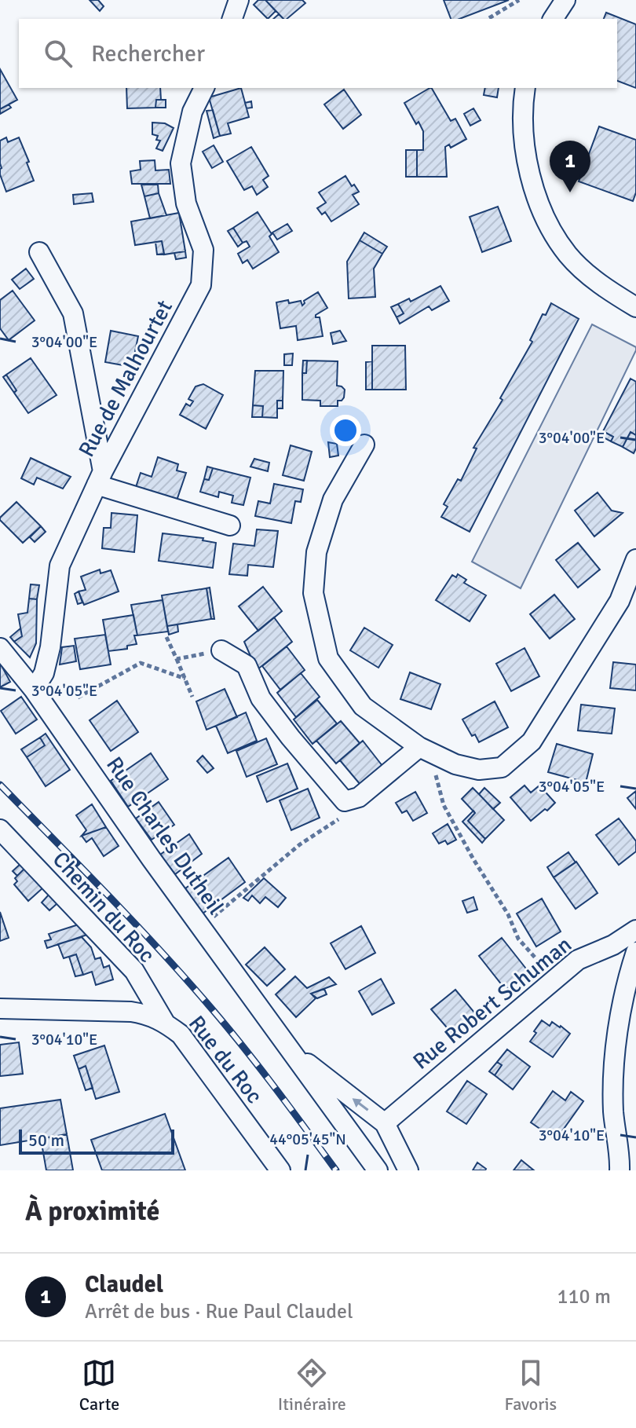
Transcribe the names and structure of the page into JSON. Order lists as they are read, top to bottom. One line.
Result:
{"streets":{"street":["Rue de Malhourtet","Rue Charles Dutheil","Chemin du Roc","Rue Robert Schuman","Rue du Roc"]},"crossings":[["Rue de Malhourtet","Rue Charles Dutheil"],["Rue Charles Dutheil","Rue Robert Schuman"],["Chemin du Roc","Rue du Roc"]],"scale_bar":"50 m","page":{"search":"Rechercher","pins":"1","scale":"50 m","heading":"À proximité","list":[{"mark":"1","name":"Claudel","note":"Arrêt de bus · Rue Paul Claudel","value":"110 m"}],"nav":["Carte","Itinéraire","Favoris"]},"coordinates":["3°04'00\"E","3°04'05\"E","3°04'10\"E","44°05'45\"N"]}
